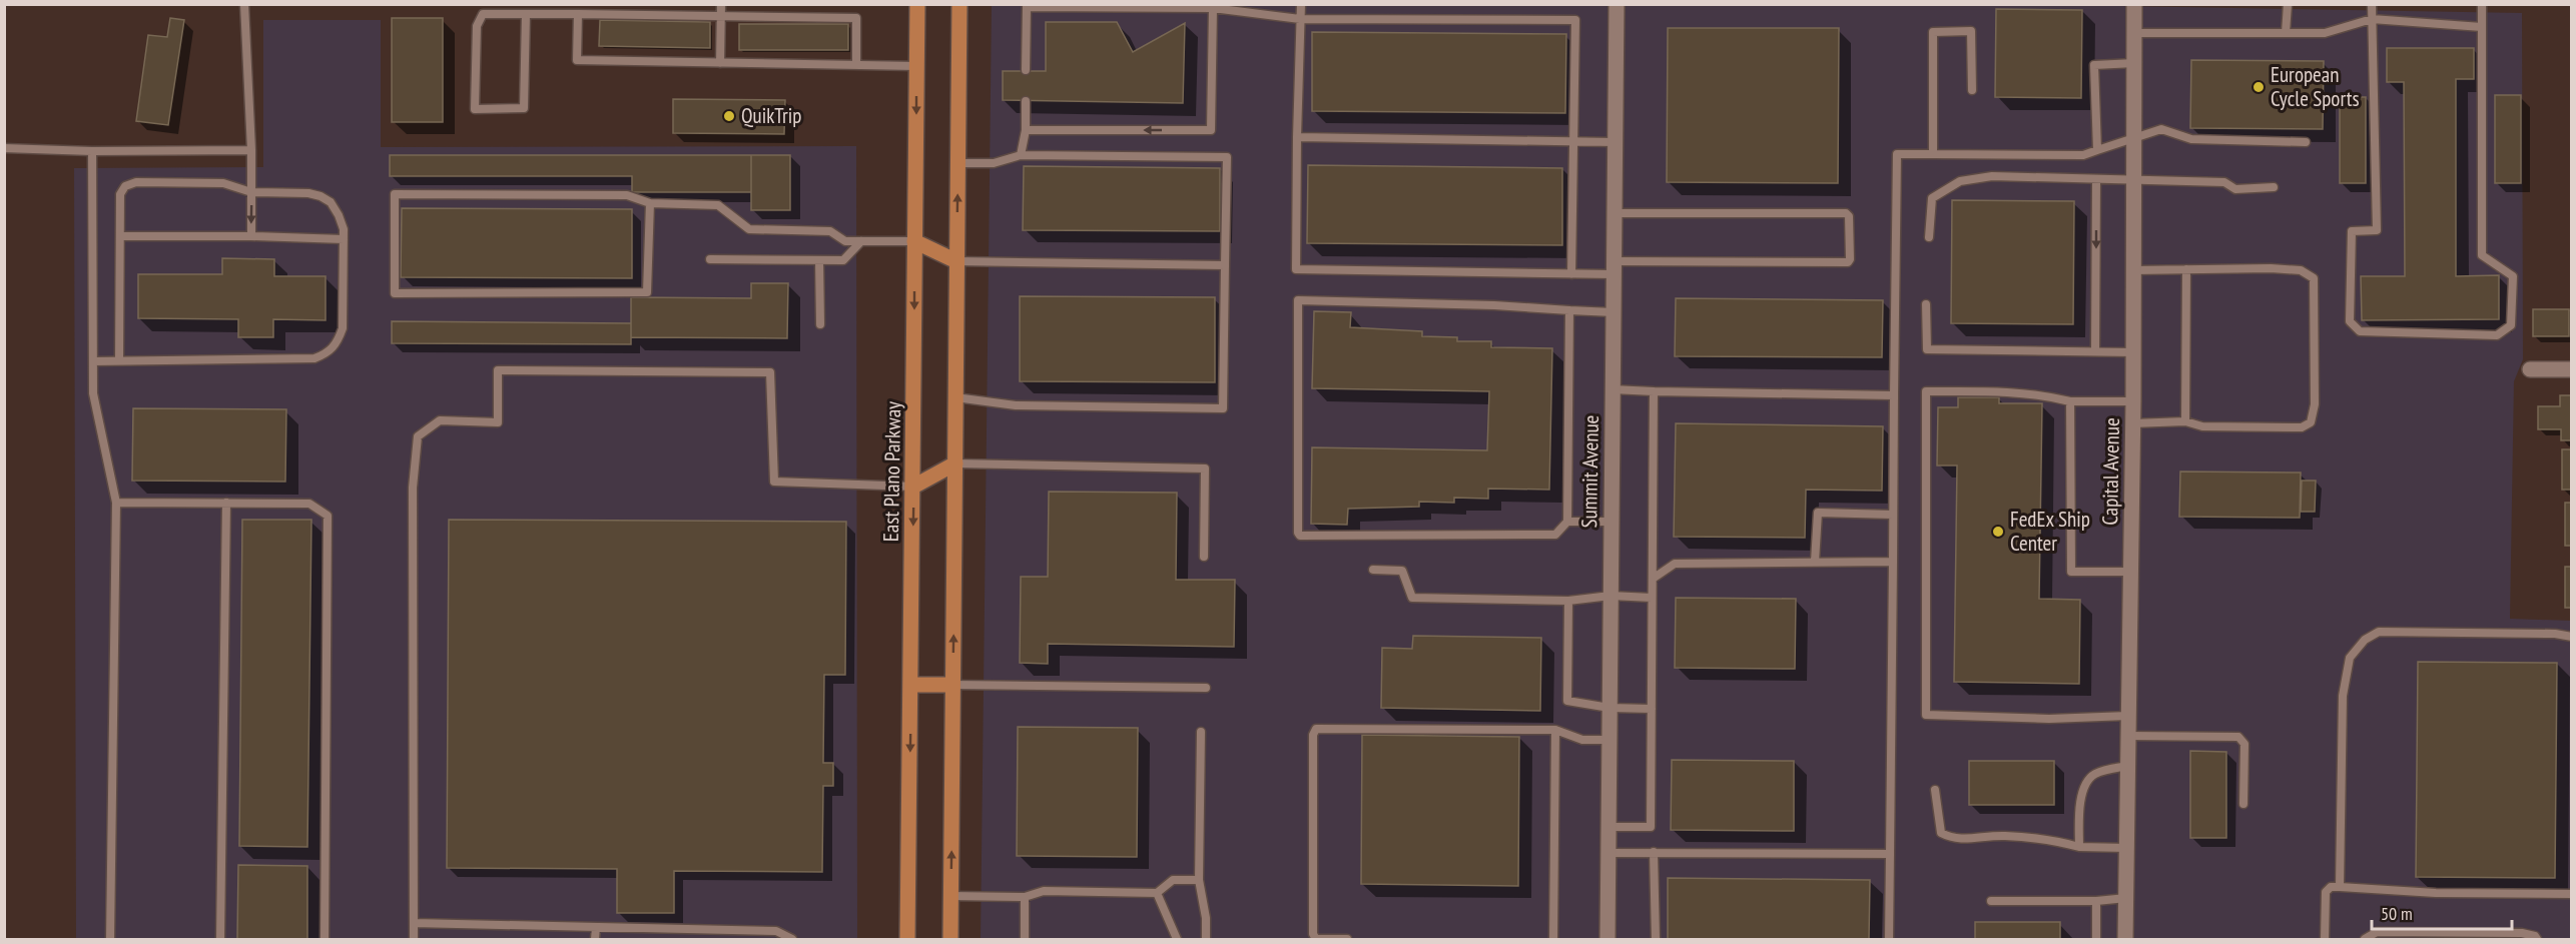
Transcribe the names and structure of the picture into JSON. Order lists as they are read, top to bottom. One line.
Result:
{"streets":{"main road":["East Plano Parkway"],"street":["Summit Avenue","Capital Avenue"]},"places":["European Cycle Sports","QuikTrip","FedEx Ship Center"],"scale_bar":"50 m"}
